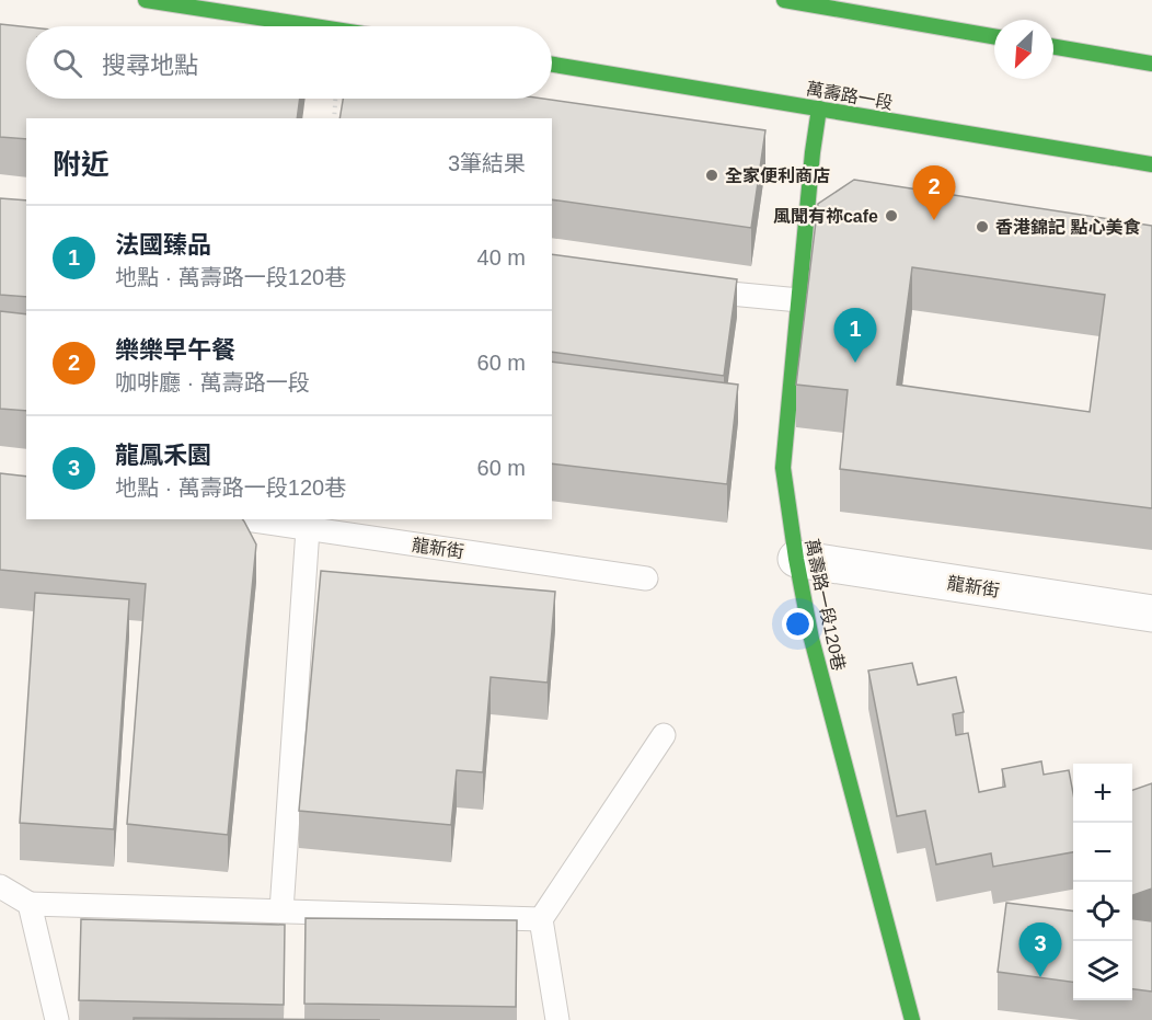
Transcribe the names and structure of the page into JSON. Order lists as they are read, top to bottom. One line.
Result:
{"streets":{"main road":["萬壽路一段","萬壽路一段120巷"],"street":["龍新街"]},"crossings":[["萬壽路一段","萬壽路一段120巷"],["龍新街","萬壽路一段120巷"]],"places":["全家便利商店","風聞有祢cafe","香港錦記 點心美食"],"north":"bottom left","page":{"search":"搜尋地點","heading":["附近","3筆結果"],"pins":["2","1","3"],"list":[{"mark":"1","name":"法國臻品","note":"地點 · 萬壽路一段120巷","value":"40 m"},{"mark":"2","name":"樂樂早午餐","note":"咖啡廳 · 萬壽路一段","value":"60 m"},{"mark":"3","name":"龍鳳禾園","note":"地點 · 萬壽路一段120巷","value":"60 m"}],"map_buttons":["+","−"]}}
